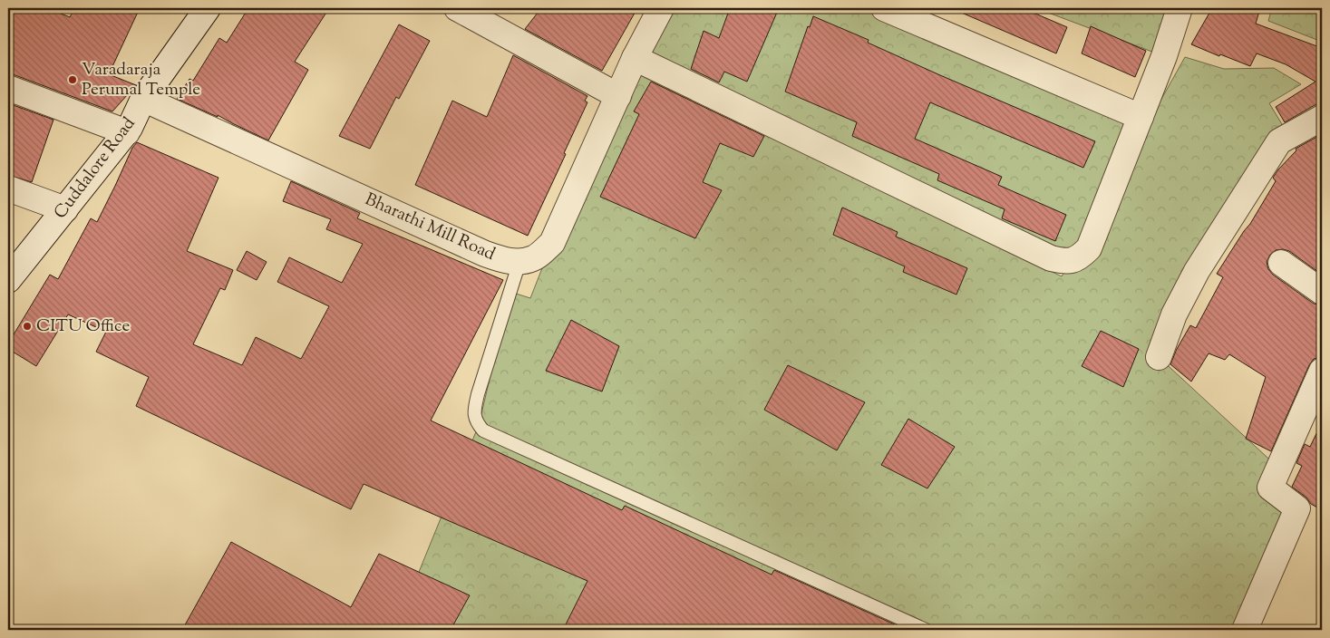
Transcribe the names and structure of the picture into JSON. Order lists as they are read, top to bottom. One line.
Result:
{"streets":{"street":["Cuddalore Road","Bharathi Mill Road"]},"crossings":[["Cuddalore Road","Bharathi Mill Road"]],"places":["Varadaraja Perumal Temple","CITU Office"]}
